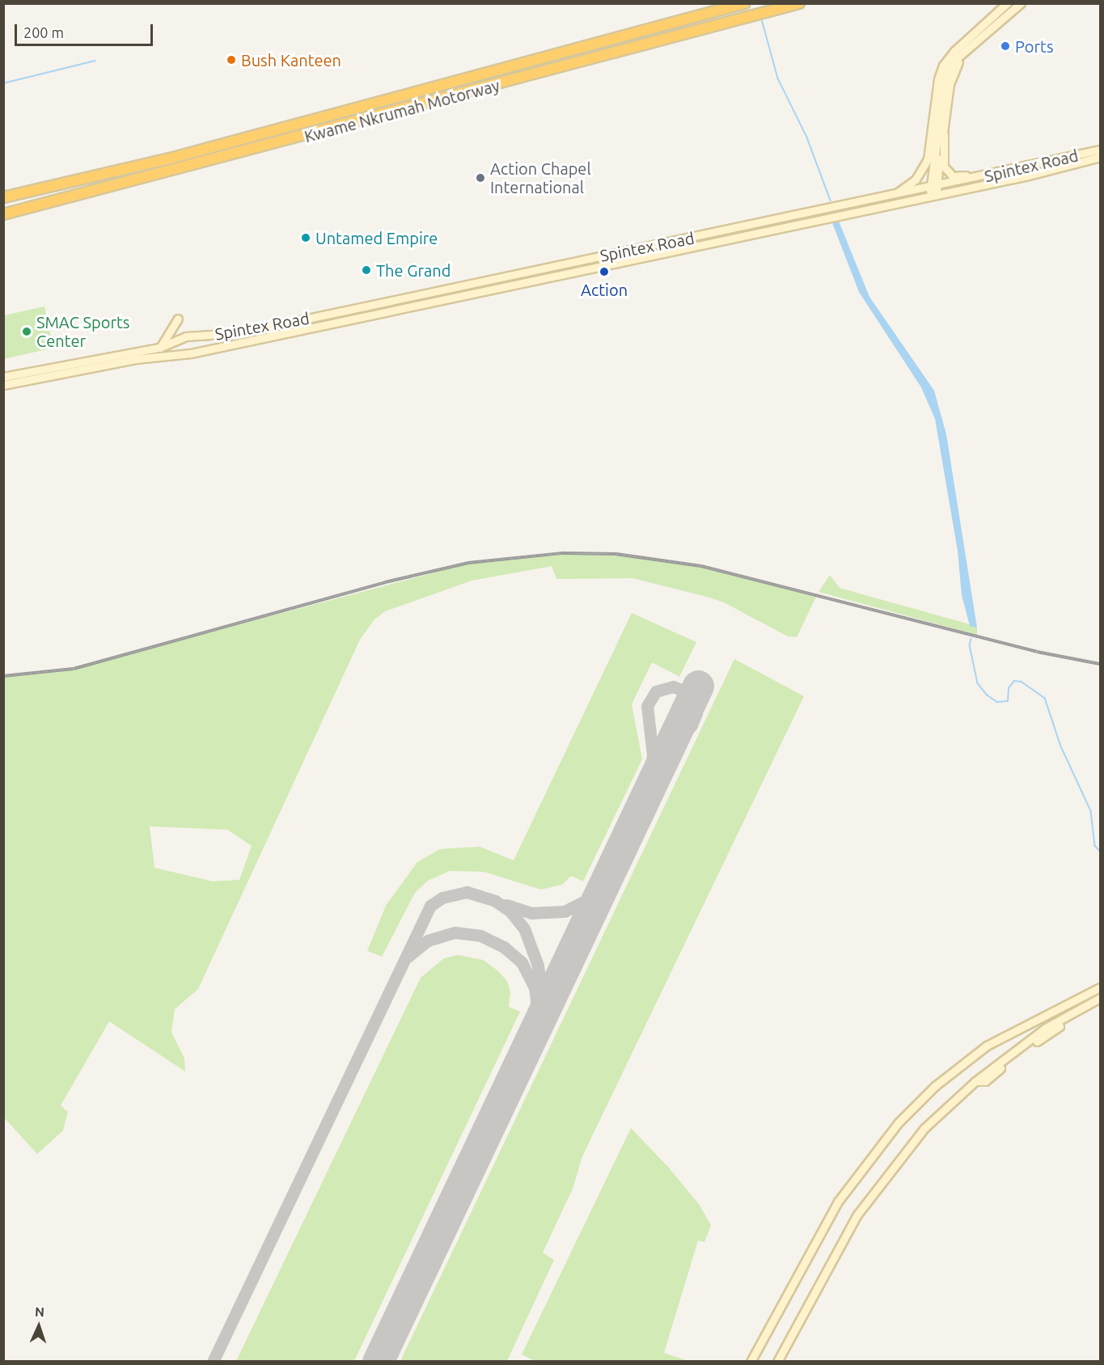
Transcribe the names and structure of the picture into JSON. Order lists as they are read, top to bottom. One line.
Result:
{"streets":{"highway":["Kwame Nkrumah Motorway"],"main road":["Spintex Road"]},"places":["Ports","Bush Kanteen","Action Chapel International","Untamed Empire","The Grand","Action","SMAC Sports Center"],"scale_bar":"200 m","north":"top"}
